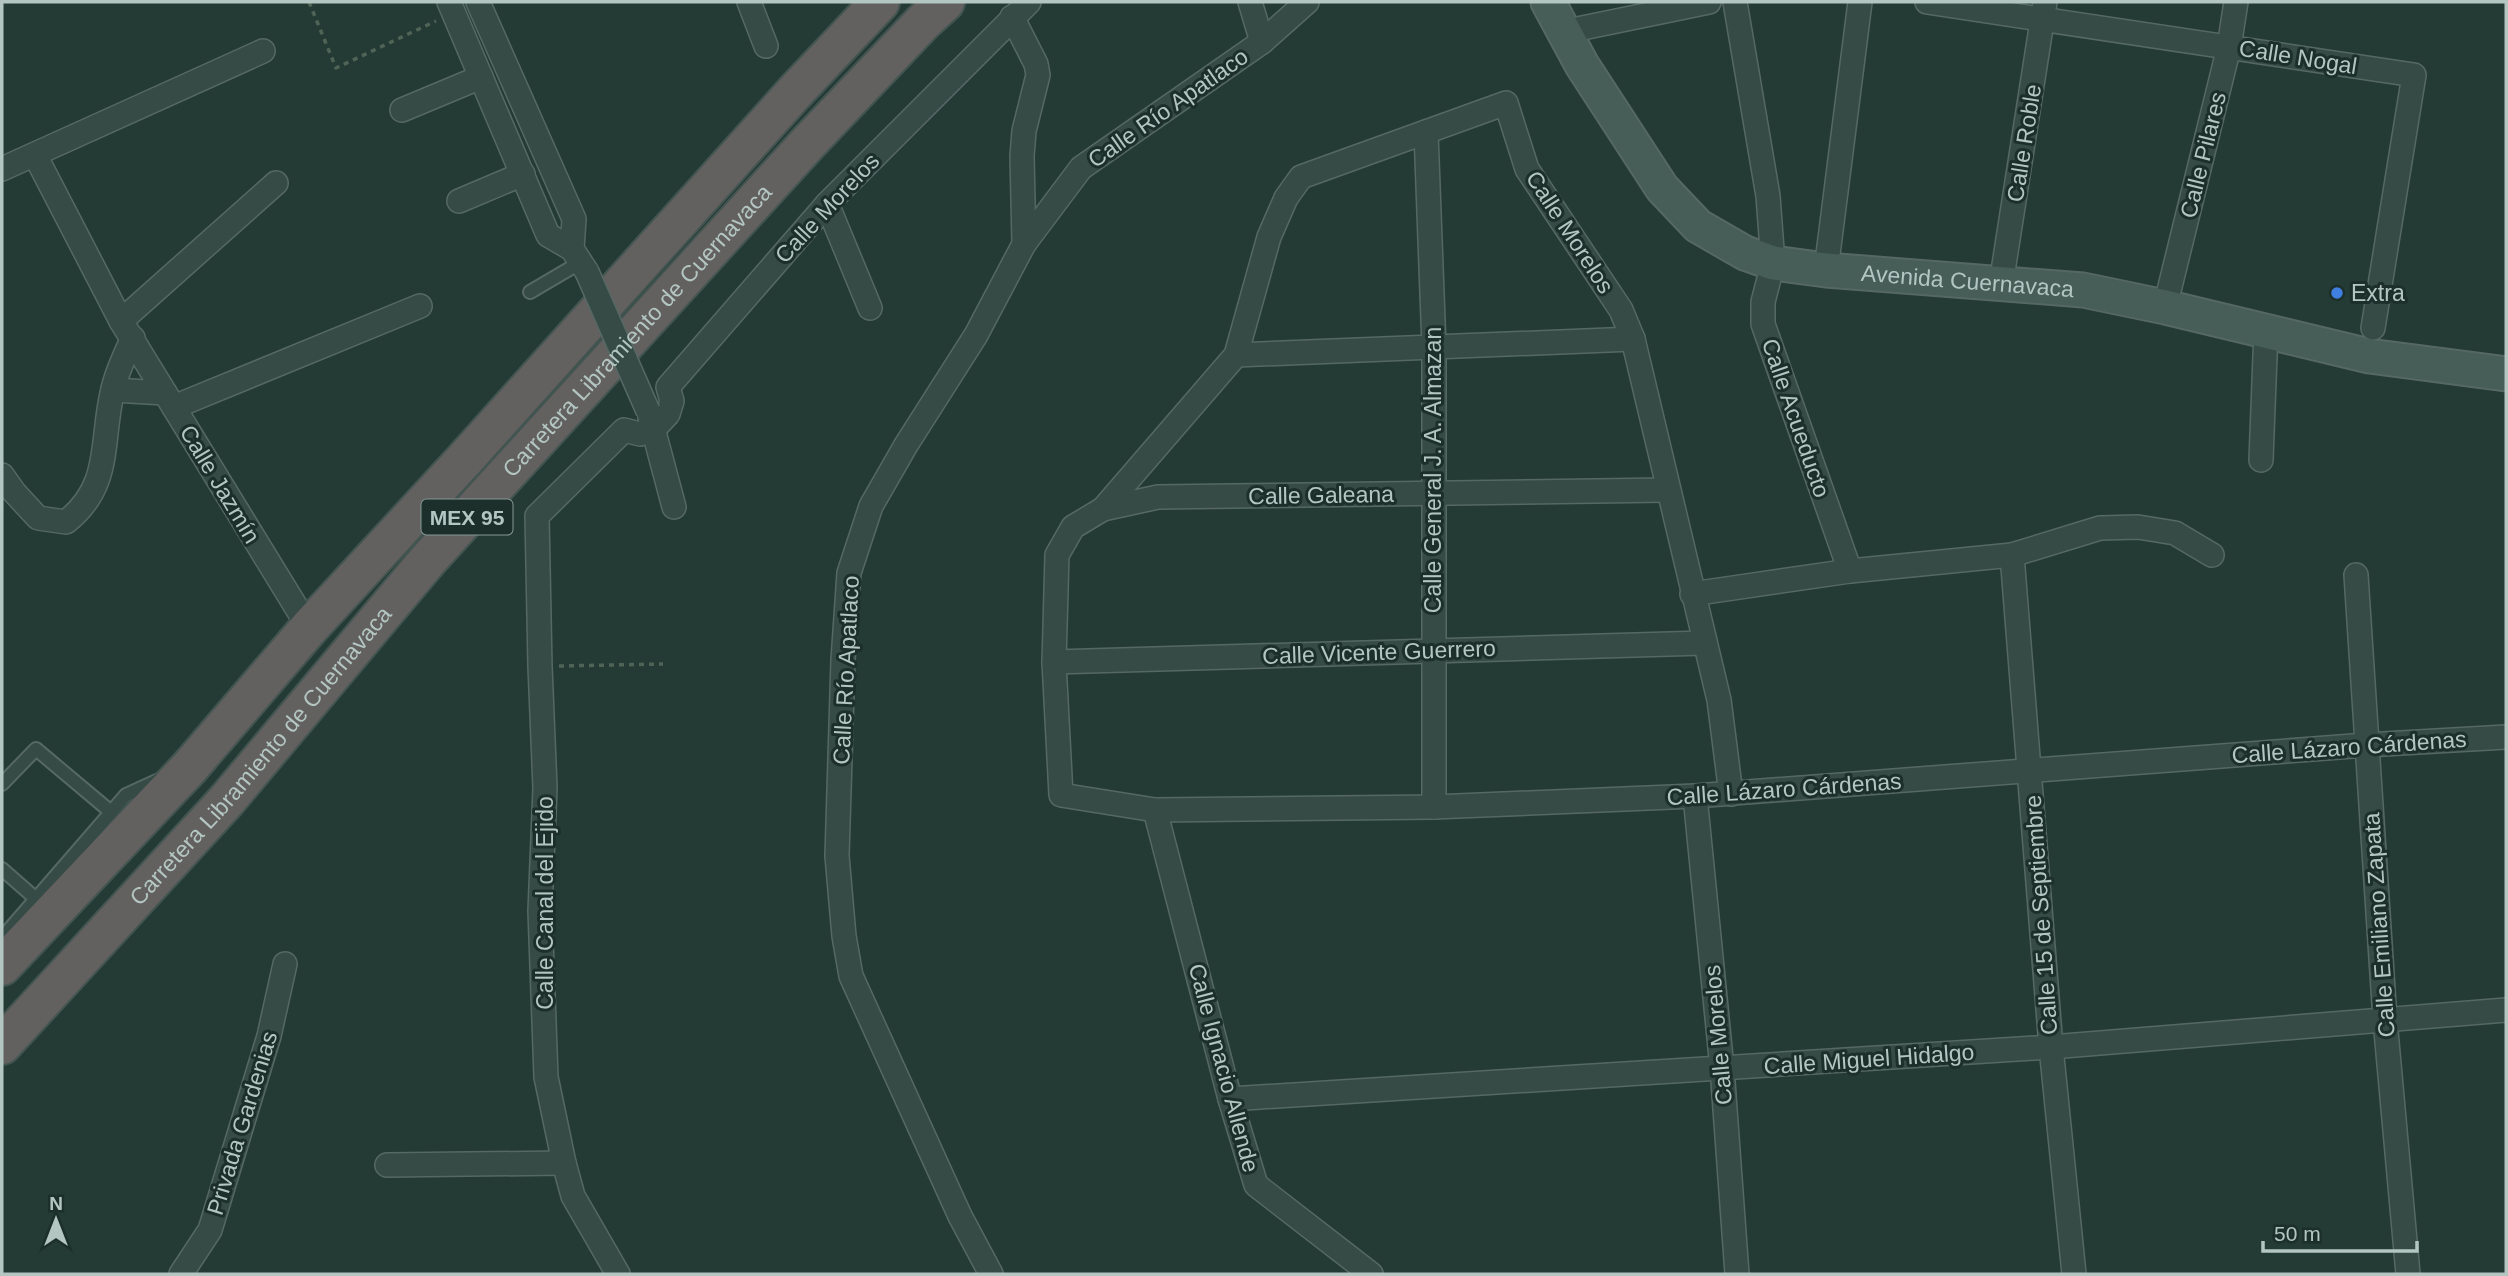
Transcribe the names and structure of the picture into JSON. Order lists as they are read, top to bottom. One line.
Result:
{"streets":{"highway":["Carretera Libramiento de Cuernavaca","MEX 95"],"main road":["Avenida Cuernavaca"],"street":["Calle Nogal","Calle Río Apatlaco","Calle Roble","Calle Pilares","Calle Morelos","Calle Acueducto","Calle General J. A. Almazan","Calle Jazmín","Calle Galeana","Calle Vicente Guerrero","Calle Lázaro Cárdenas","Calle Canal del Ejido","Calle 15 de Septiembre","Calle Emiliano Zapata","Calle Miguel Hidalgo","Calle Ignacio Allende","Privada Gardenias"]},"crossings":[["Calle Nogal","Calle Roble"],["Calle Nogal","Calle Pilares"],["Calle Roble","Avenida Cuernavaca"],["Calle Pilares","Avenida Cuernavaca"],["Calle Morelos","Calle General J. A. Almazan"],["Calle Morelos","Calle Galeana"],["Calle Morelos","Calle Vicente Guerrero"],["Calle Morelos","Calle Lázaro Cárdenas"],["Calle Morelos","Calle Canal del Ejido"],["Calle Morelos","Calle Miguel Hidalgo"],["Avenida Cuernavaca","Calle Acueducto"],["Carretera Libramiento de Cuernavaca","Calle Jazmín"],["Calle General J. A. Almazan","Calle Galeana"],["Calle General J. A. Almazan","Calle Vicente Guerrero"],["Calle General J. A. Almazan","Calle Lázaro Cárdenas"],["Calle Vicente Guerrero","Calle Lázaro Cárdenas"],["Calle Lázaro Cárdenas","Calle 15 de Septiembre"],["Calle Lázaro Cárdenas","Calle Emiliano Zapata"],["Calle Lázaro Cárdenas","Calle Ignacio Allende"],["Calle 15 de Septiembre","Calle Miguel Hidalgo"],["Calle Emiliano Zapata","Calle Miguel Hidalgo"],["Calle Miguel Hidalgo","Calle Ignacio Allende"]],"places":["Extra"],"scale_bar":"50 m","north":"top"}
